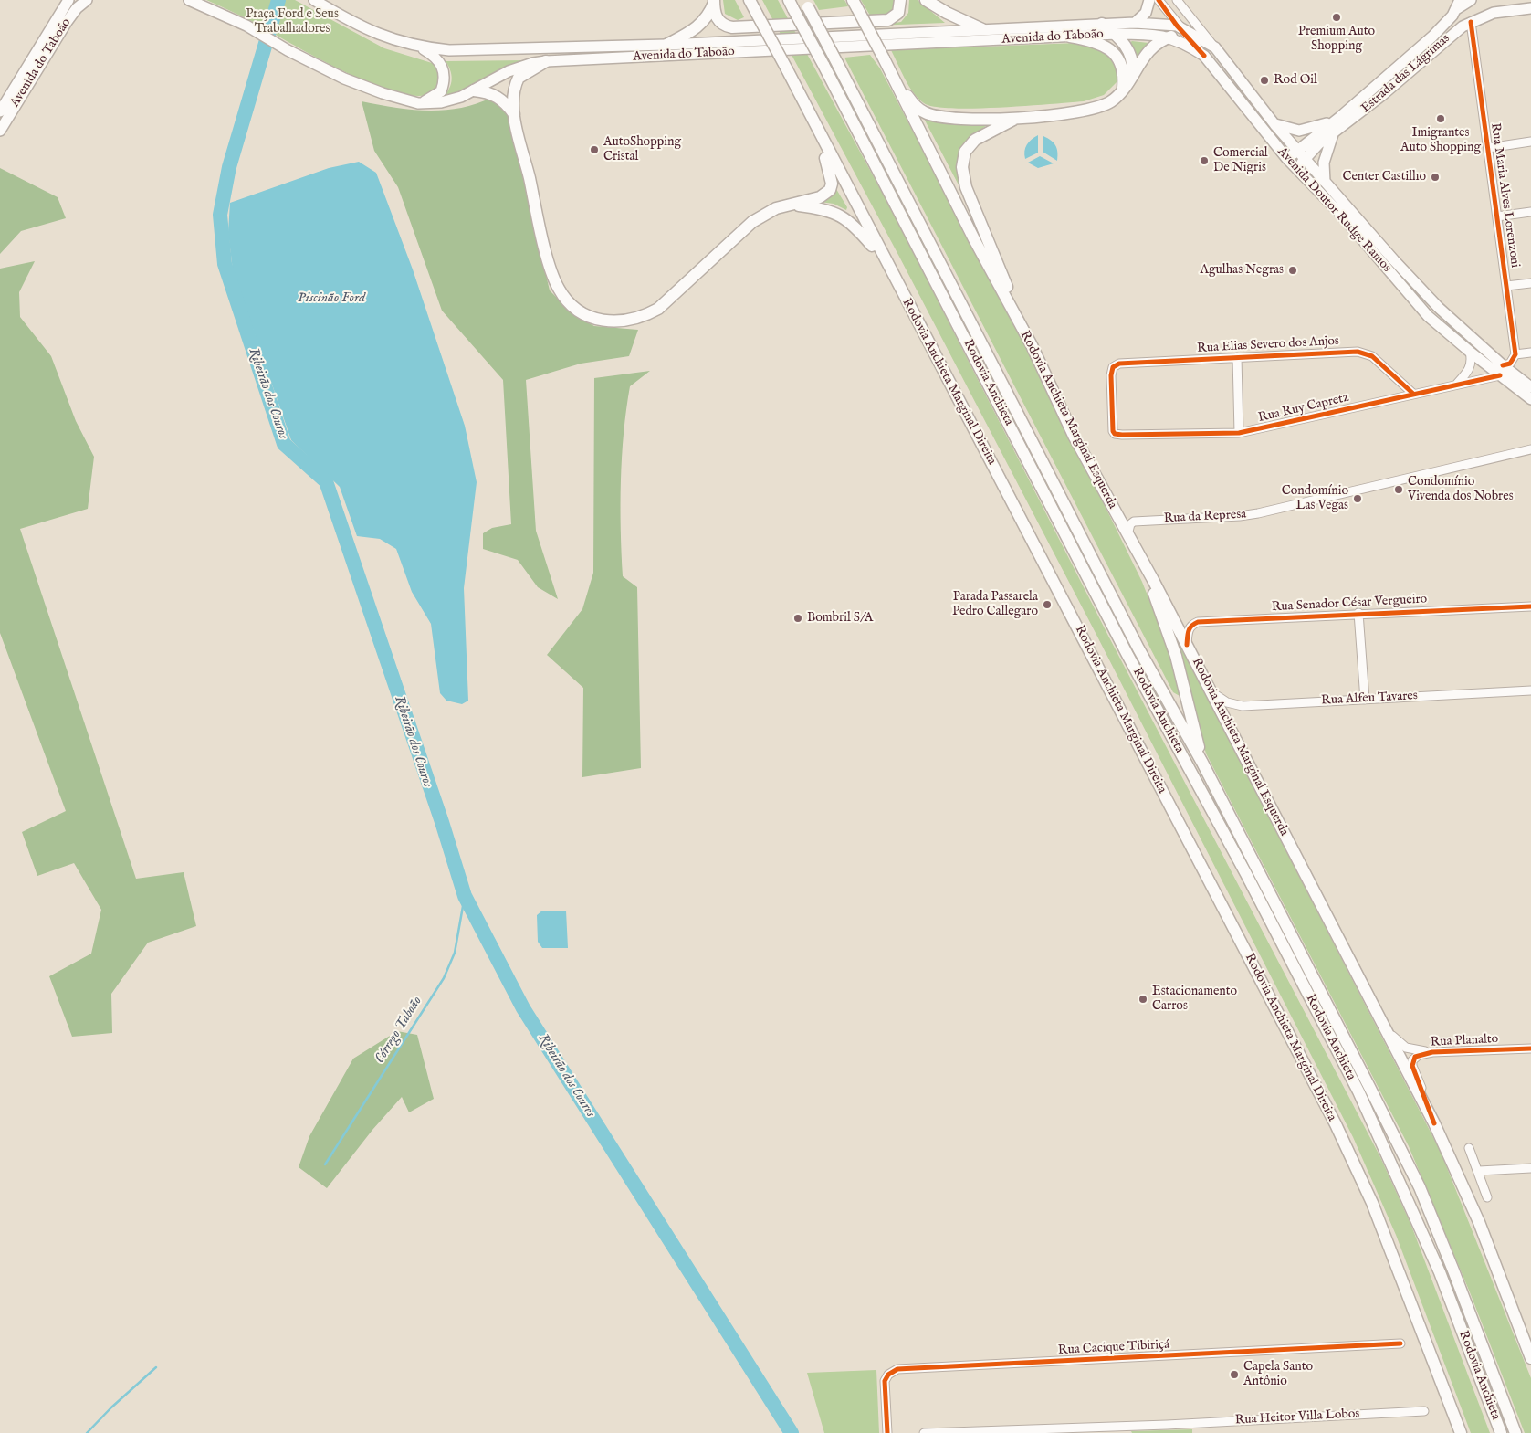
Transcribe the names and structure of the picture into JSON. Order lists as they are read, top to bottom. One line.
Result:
{"streets":{"highway":["Rodovia Anchieta Marginal Direita","Rodovia Anchieta","Rodovia Anchieta Marginal Esquerda"],"main road":["Avenida do Taboão","Estrada das Lágrimas","Avenida Doutor Rudge Ramos"],"street":["Rua Maria Alves Lorenzoni","Rua Elias Severo dos Anjos","Rua Ruy Capretz","Rua da Represa","Rua Senador César Vergueiro","Rua Alfeu Tavares","Rua Planalto","Rua Cacique Tibiriçá","Rua Heitor Villa Lobos"]},"crossings":[["Avenida do Taboão","Avenida Doutor Rudge Ramos"],["Estrada das Lágrimas","Rua Maria Alves Lorenzoni"],["Estrada das Lágrimas","Avenida Doutor Rudge Ramos"],["Avenida Doutor Rudge Ramos","Rua Ruy Capretz"],["Rua Elias Severo dos Anjos","Rua Ruy Capretz"],["Rodovia Anchieta Marginal Esquerda","Rua da Represa"],["Rodovia Anchieta Marginal Esquerda","Rua Senador César Vergueiro"],["Rodovia Anchieta Marginal Esquerda","Rua Alfeu Tavares"],["Rodovia Anchieta Marginal Esquerda","Rua Planalto"]],"water":["Piscinão Ford","Ribeirão dos Couros","Córrego Taboão"],"parks":["Praça Ford e Seus Trabalhadores"],"places":["Premium Auto Shopping","Rod Oil","Imigrantes Auto Shopping","AutoShopping Cristal","Comercial De Nigris","Center Castilho","Agulhas Negras","Condomínio Vivenda dos Nobres","Condomínio Las Vegas","Parada Passarela Pedro Callegaro","Bombril S/A","Estacionamento Carros","Capela Santo Antônio"]}
